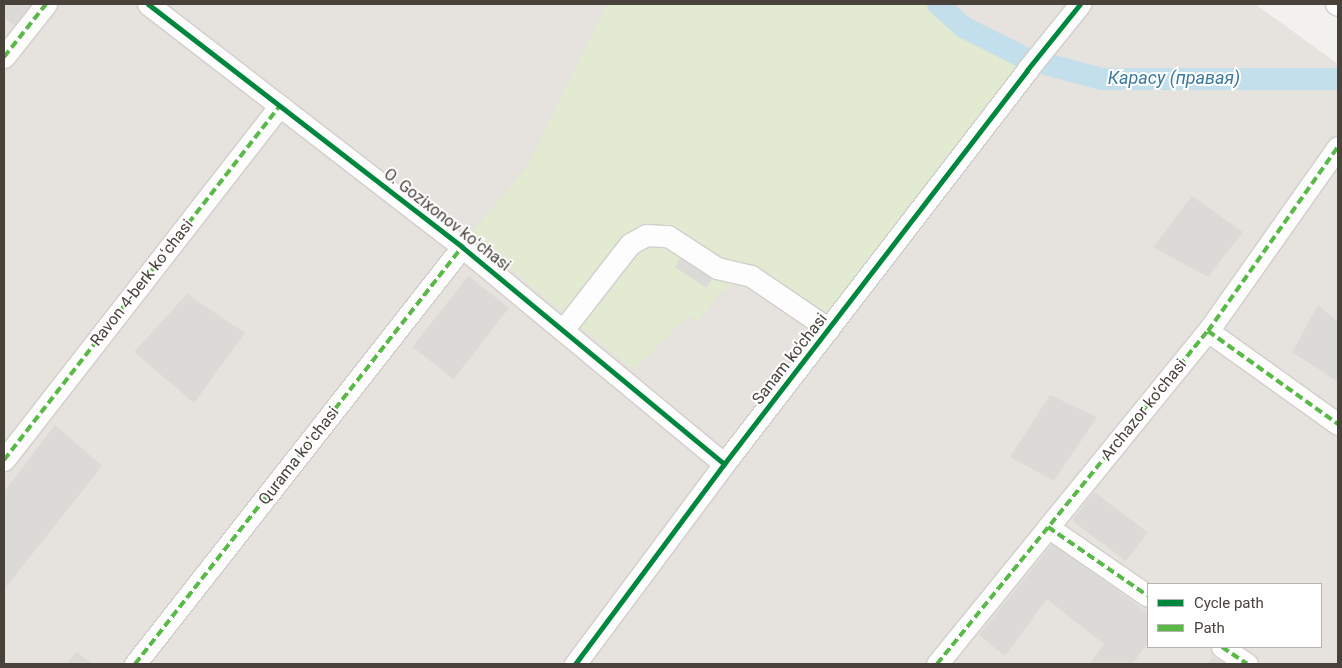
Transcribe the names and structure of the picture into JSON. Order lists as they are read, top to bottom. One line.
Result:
{"streets":{"street":["O. Gozixonov koʻchasi","Ravon 4-berk koʻchasi","Sanam ko'chasi","Archazor ko‘chasi","Qurama koʻchasi"]},"crossings":[["O. Gozixonov koʻchasi","Ravon 4-berk koʻchasi"],["O. Gozixonov koʻchasi","Sanam ko'chasi"],["O. Gozixonov koʻchasi","Qurama koʻchasi"]],"water":["Карасу (правая)"],"legend":["Cycle path","Path"]}
